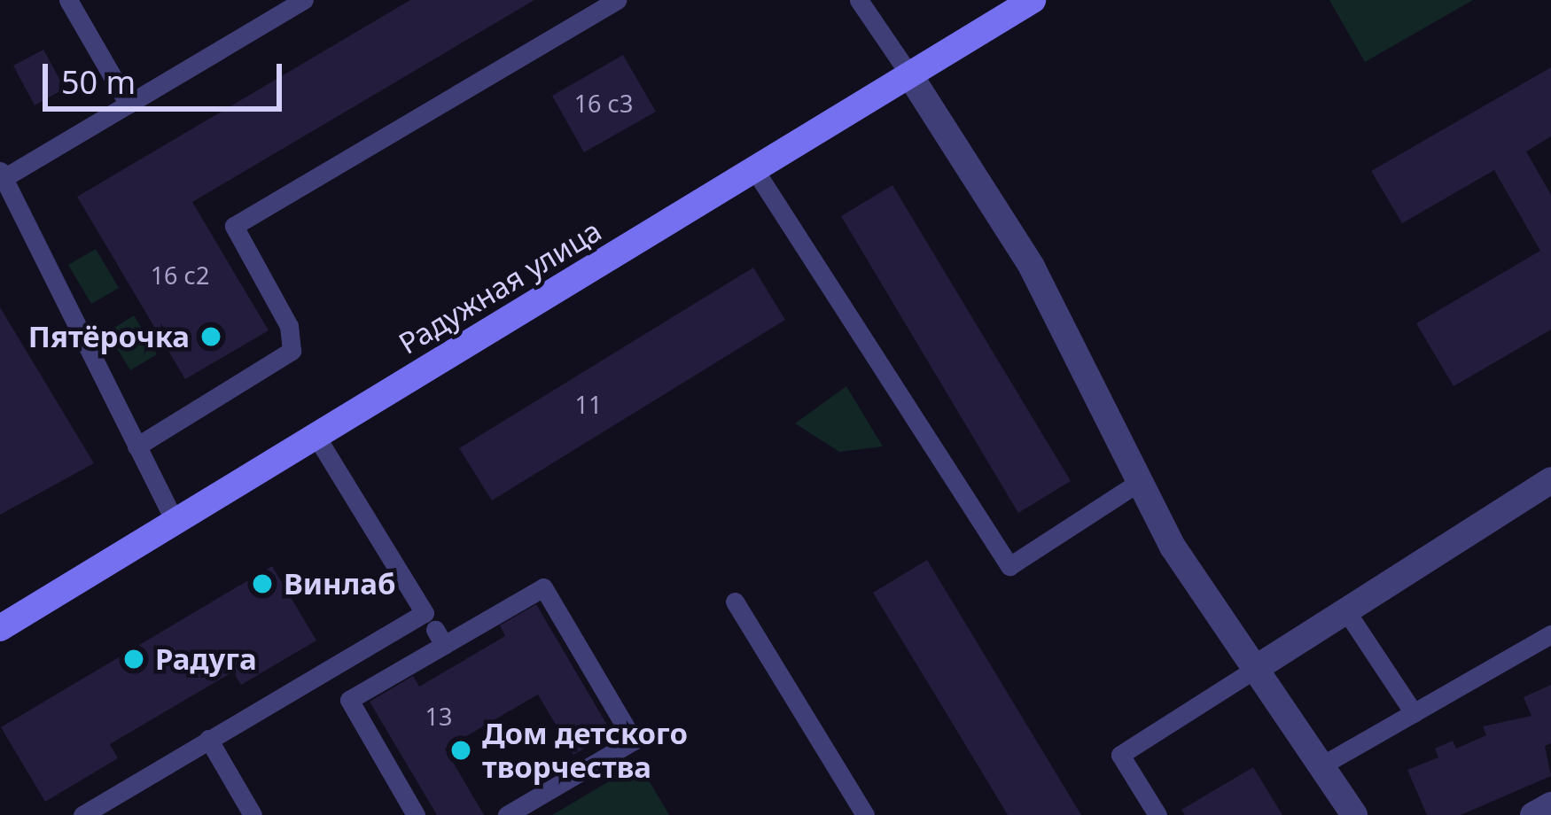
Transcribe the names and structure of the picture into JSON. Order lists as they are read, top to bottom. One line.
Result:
{"streets":{"street":["Радужная улица"]},"places":["Пятёрочка","Винлаб","Радуга","Дом детского творчества"],"house_numbers":["16 с3","16 с2","11","13"],"scale_bar":"50 m"}
